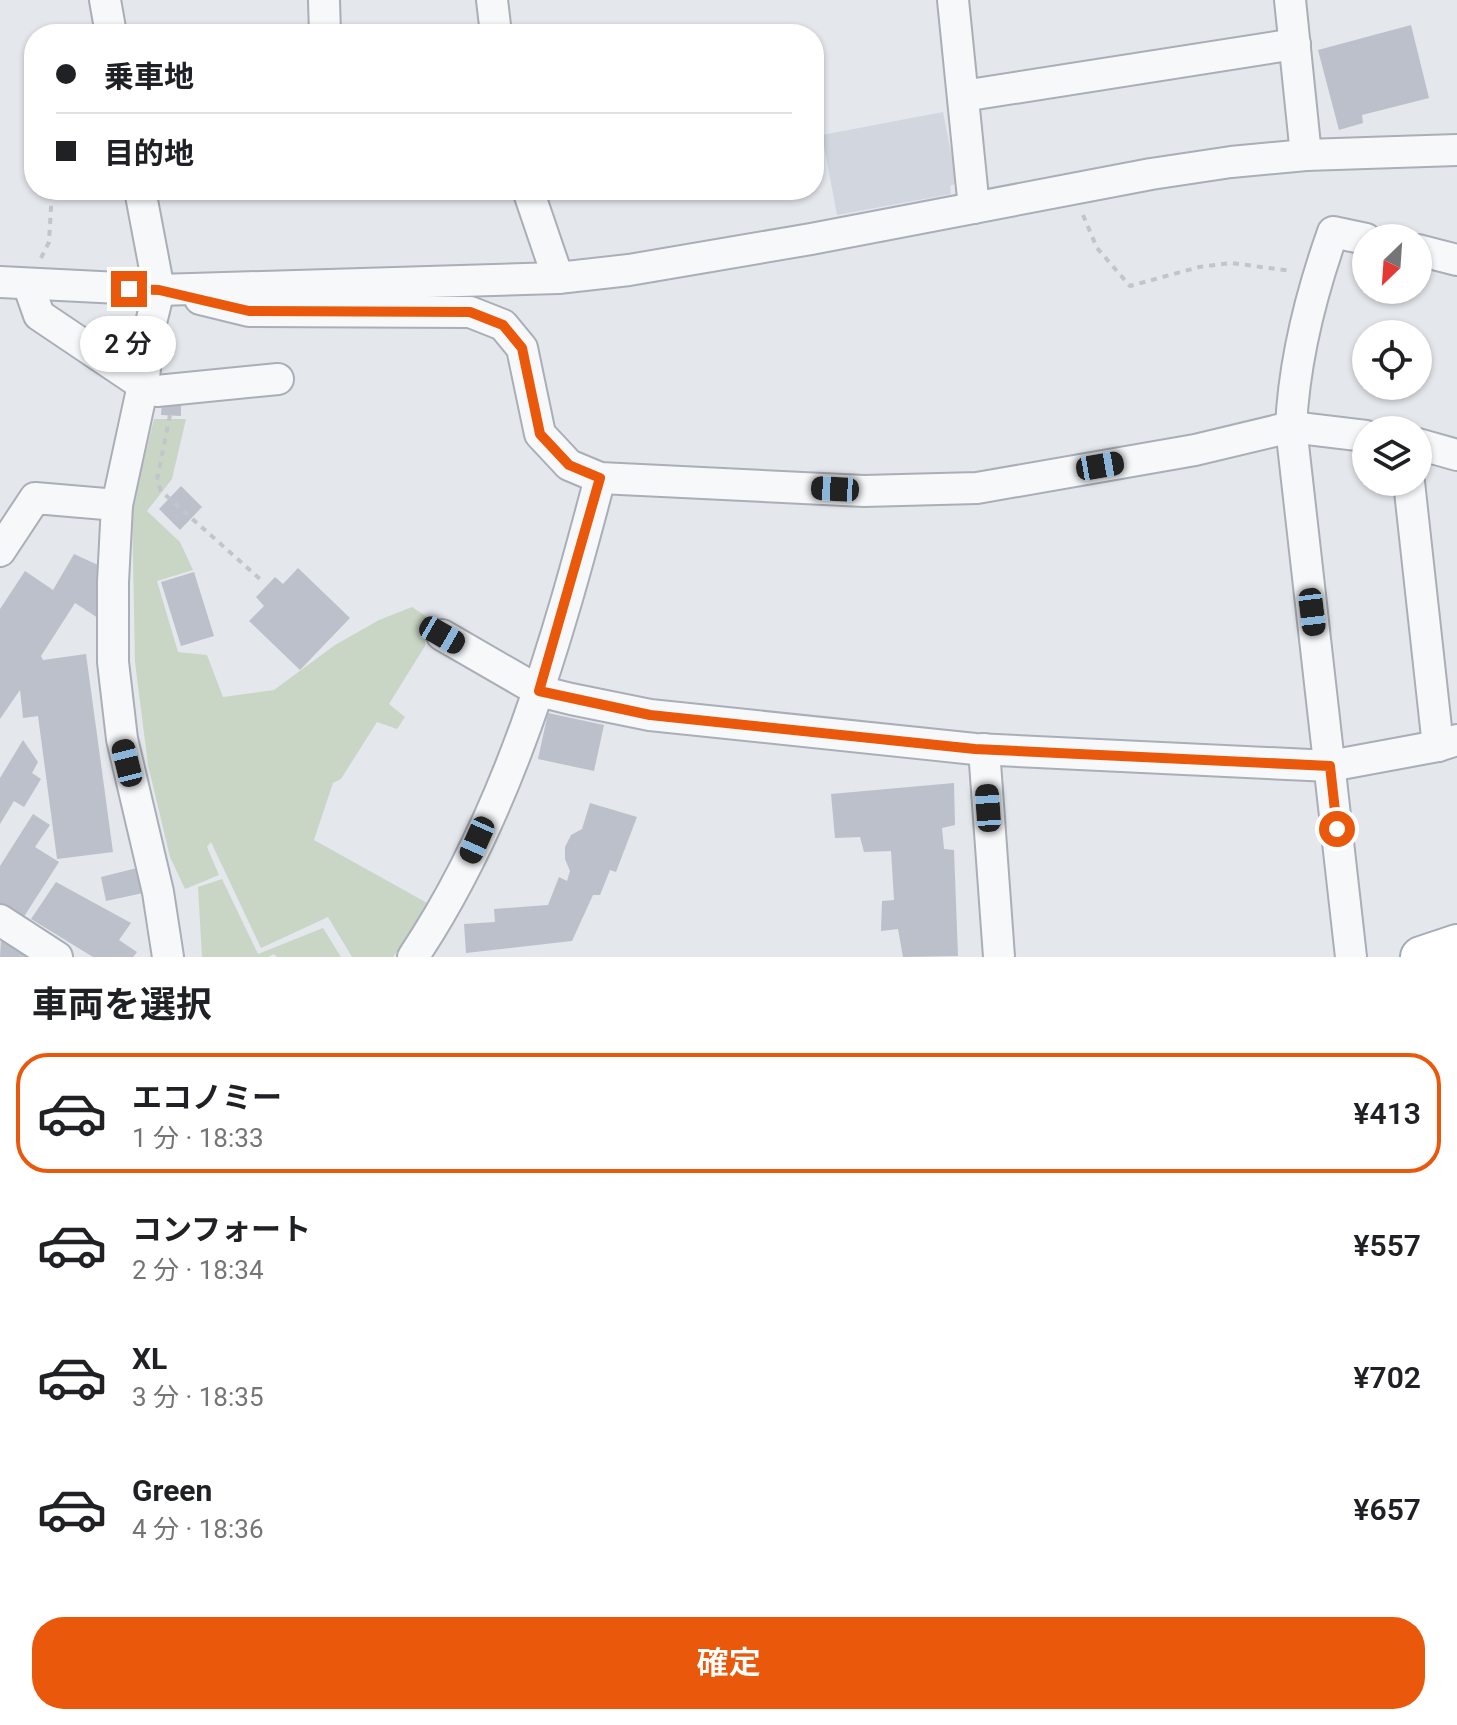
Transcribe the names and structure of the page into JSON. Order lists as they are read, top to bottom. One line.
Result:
{"north":"bottom left","page":{"banner":["乗車地","目的地"],"bubble":"2 分","heading":"車両を選択","list":[{"name":"エコノミー","note":"1 分 · 18:33","value":"¥413"},{"name":"コンフォート","note":"2 分 · 18:34","value":"¥557"},{"name":"XL","note":"3 分 · 18:35","value":"¥702"},{"name":"Green","note":"4 分 · 18:36","value":"¥657"}],"buttons":"確定"}}
